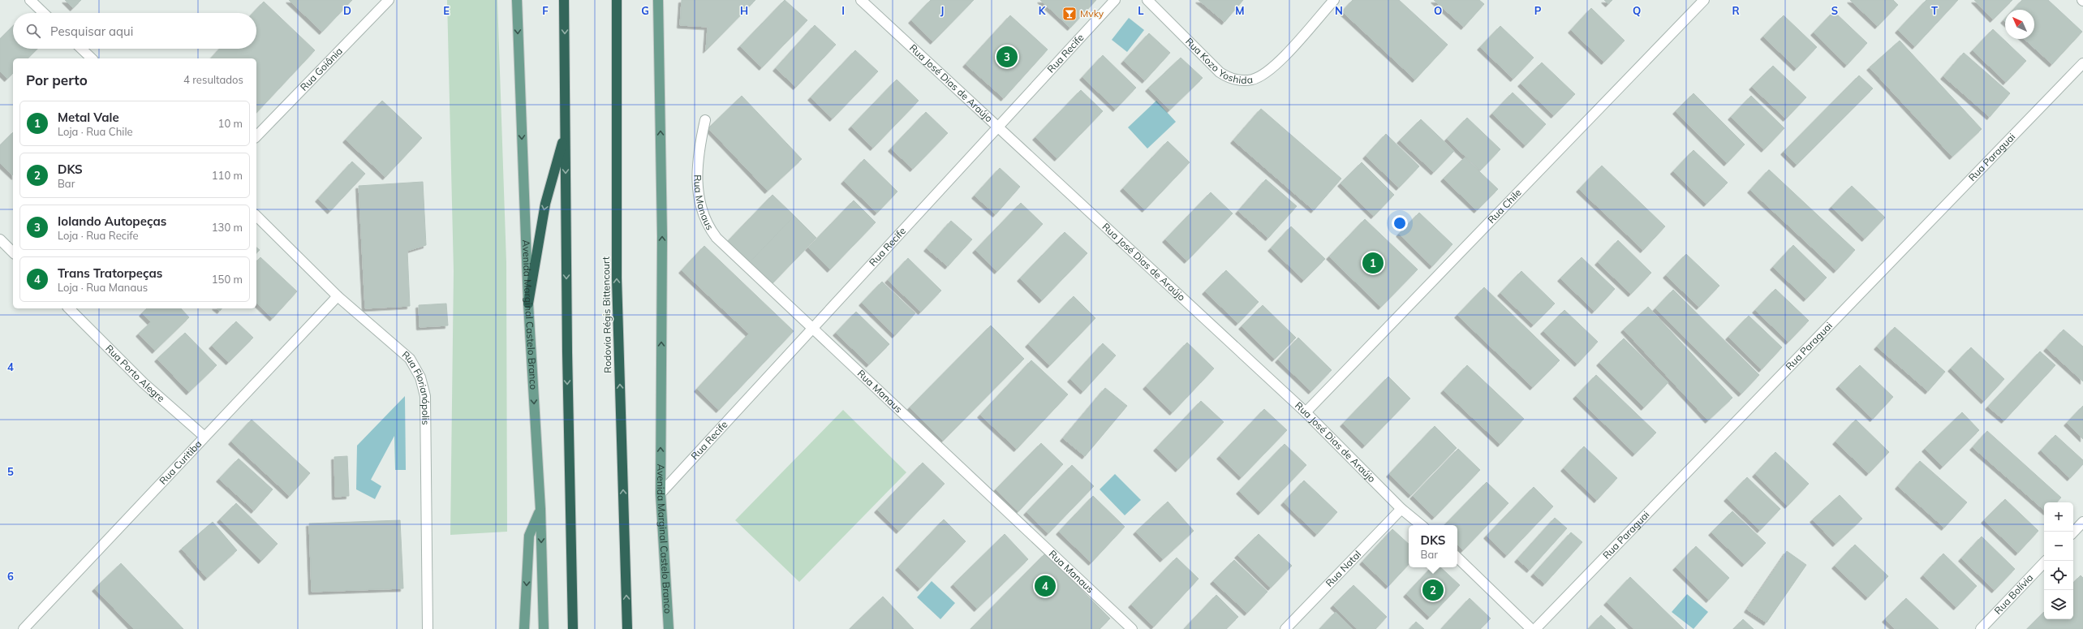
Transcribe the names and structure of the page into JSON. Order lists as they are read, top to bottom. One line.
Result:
{"streets":{"highway":["Rodovia Régis Bittencourt"],"main road":["Avenida Marginal Castelo Branco"],"street":["Rua Recife","Rua Kozo Yoshida","Rua Goiânia","Rua José Dias de Araújo","Rua Paraguai","Rua Manaus","Rua Chile","Rua Porto Alegre","Rua Florianópolis","Rua Curitiba","Rua Natal","Rua Bolívia"]},"crossings":[["Rua Recife","Rua José Dias de Araújo"],["Rua Recife","Rua Manaus"],["Rua Recife","Avenida Marginal Castelo Branco"],["Rua José Dias de Araújo","Rua Chile"],["Rua José Dias de Araújo","Rua Natal"],["Rua Porto Alegre","Rua Curitiba"],["Rua Florianópolis","Rua Curitiba"]],"places":{"bar":["Mvky"]},"north":"top left","page":{"search":"Pesquisar aqui","pins":["3","1","4","2"],"heading":["Por perto","4 resultados"],"list":[{"mark":"1","name":"Metal Vale","note":"Loja · Rua Chile","value":"10 m"},{"mark":"2","name":"DKS","note":"Bar","value":"110 m"},{"mark":"3","name":"Iolando Autopeças","note":"Loja · Rua Recife","value":"130 m"},{"mark":"4","name":"Trans Tratorpeças","note":"Loja · Rua Manaus","value":"150 m"}],"map_buttons":["+","−"],"popup":["DKS","Bar"]},"grid":{"columns":["D","E","F","G","H","I","J","K","L","M","N","O","P","Q","R","S","T"],"rows":["4","5","6"]}}
